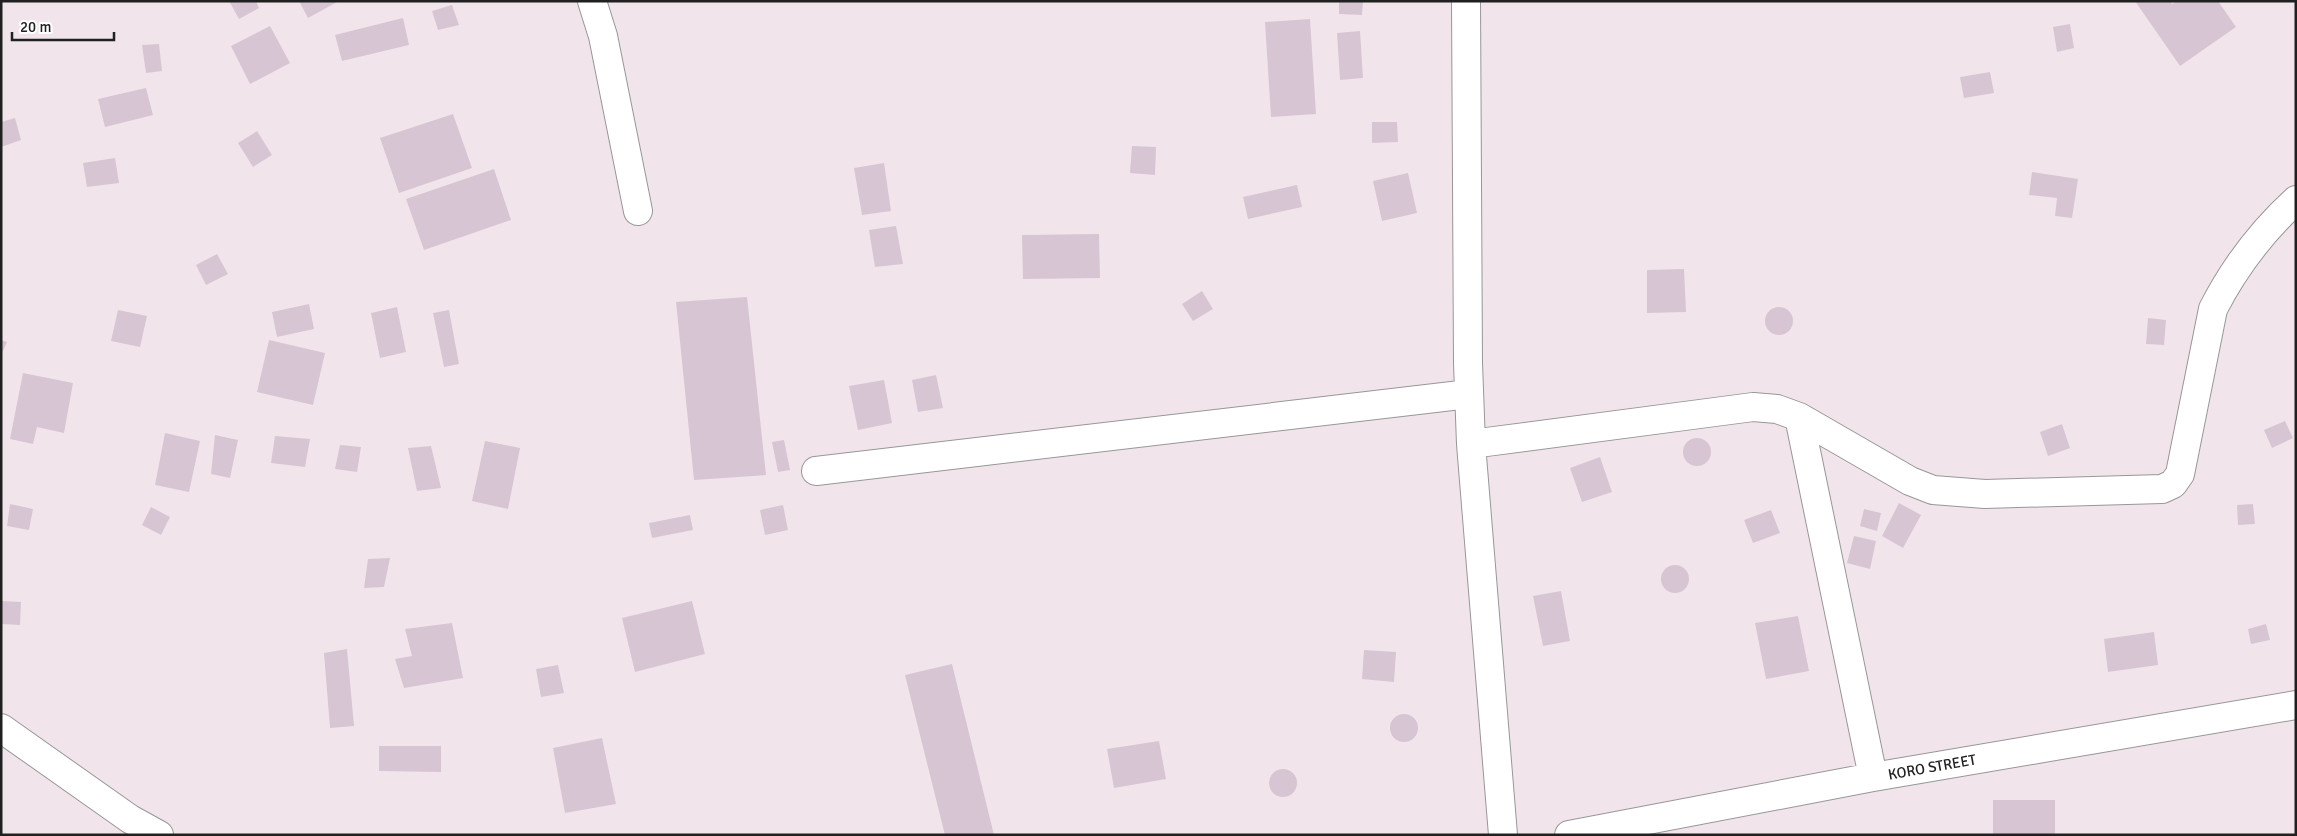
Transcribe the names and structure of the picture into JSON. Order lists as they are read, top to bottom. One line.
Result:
{"streets":{"street":["KORO STREET"]},"scale_bar":"20 m"}
